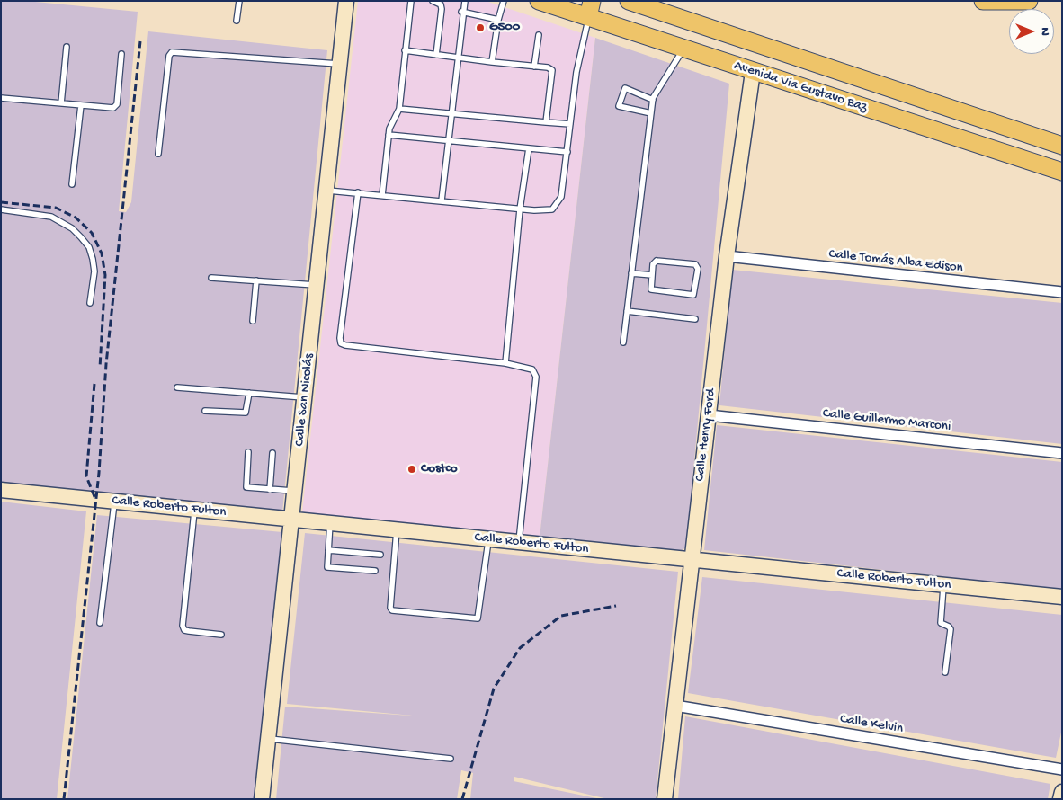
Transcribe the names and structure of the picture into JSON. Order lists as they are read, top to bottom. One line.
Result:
{"streets":{"main road":["Avenida Via Gustavo Baz"],"street":["Calle Tomás Alba Edison","Calle San Nicolás","Calle Guillermo Marconi","Calle Henry Ford","Calle Roberto Fulton","Calle Kelvin"]},"crossings":[["Avenida Via Gustavo Baz","Calle Henry Ford"],["Calle Tomás Alba Edison","Calle Henry Ford"],["Calle San Nicolás","Calle Roberto Fulton"],["Calle Guillermo Marconi","Calle Henry Ford"],["Calle Henry Ford","Calle Roberto Fulton"],["Calle Henry Ford","Calle Kelvin"]],"places":["G500","Costco"],"north":"right"}
